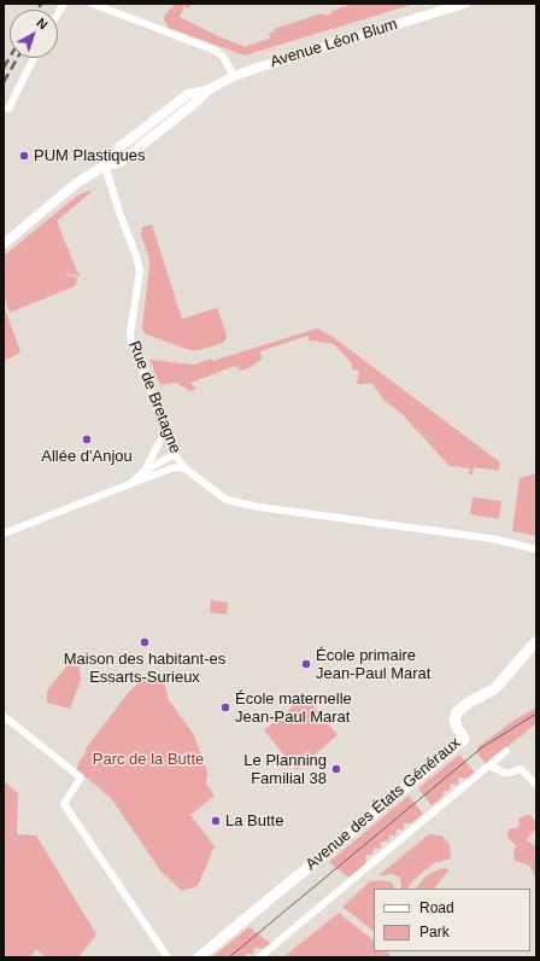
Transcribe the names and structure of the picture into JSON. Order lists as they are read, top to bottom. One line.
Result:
{"streets":{"main road":["Avenue des États Généraux"],"street":["Avenue Léon Blum","Rue de Bretagne"]},"crossings":[["Avenue Léon Blum","Rue de Bretagne"]],"parks":["Parc de la Butte"],"places":["PUM Plastiques","Allée d'Anjou","Maison des habitant-es Essarts-Surieux","École primaire Jean-Paul Marat","École maternelle Jean-Paul Marat","Le Planning Familial 38","La Butte"],"legend":["Road","Park"],"north":"top right"}
